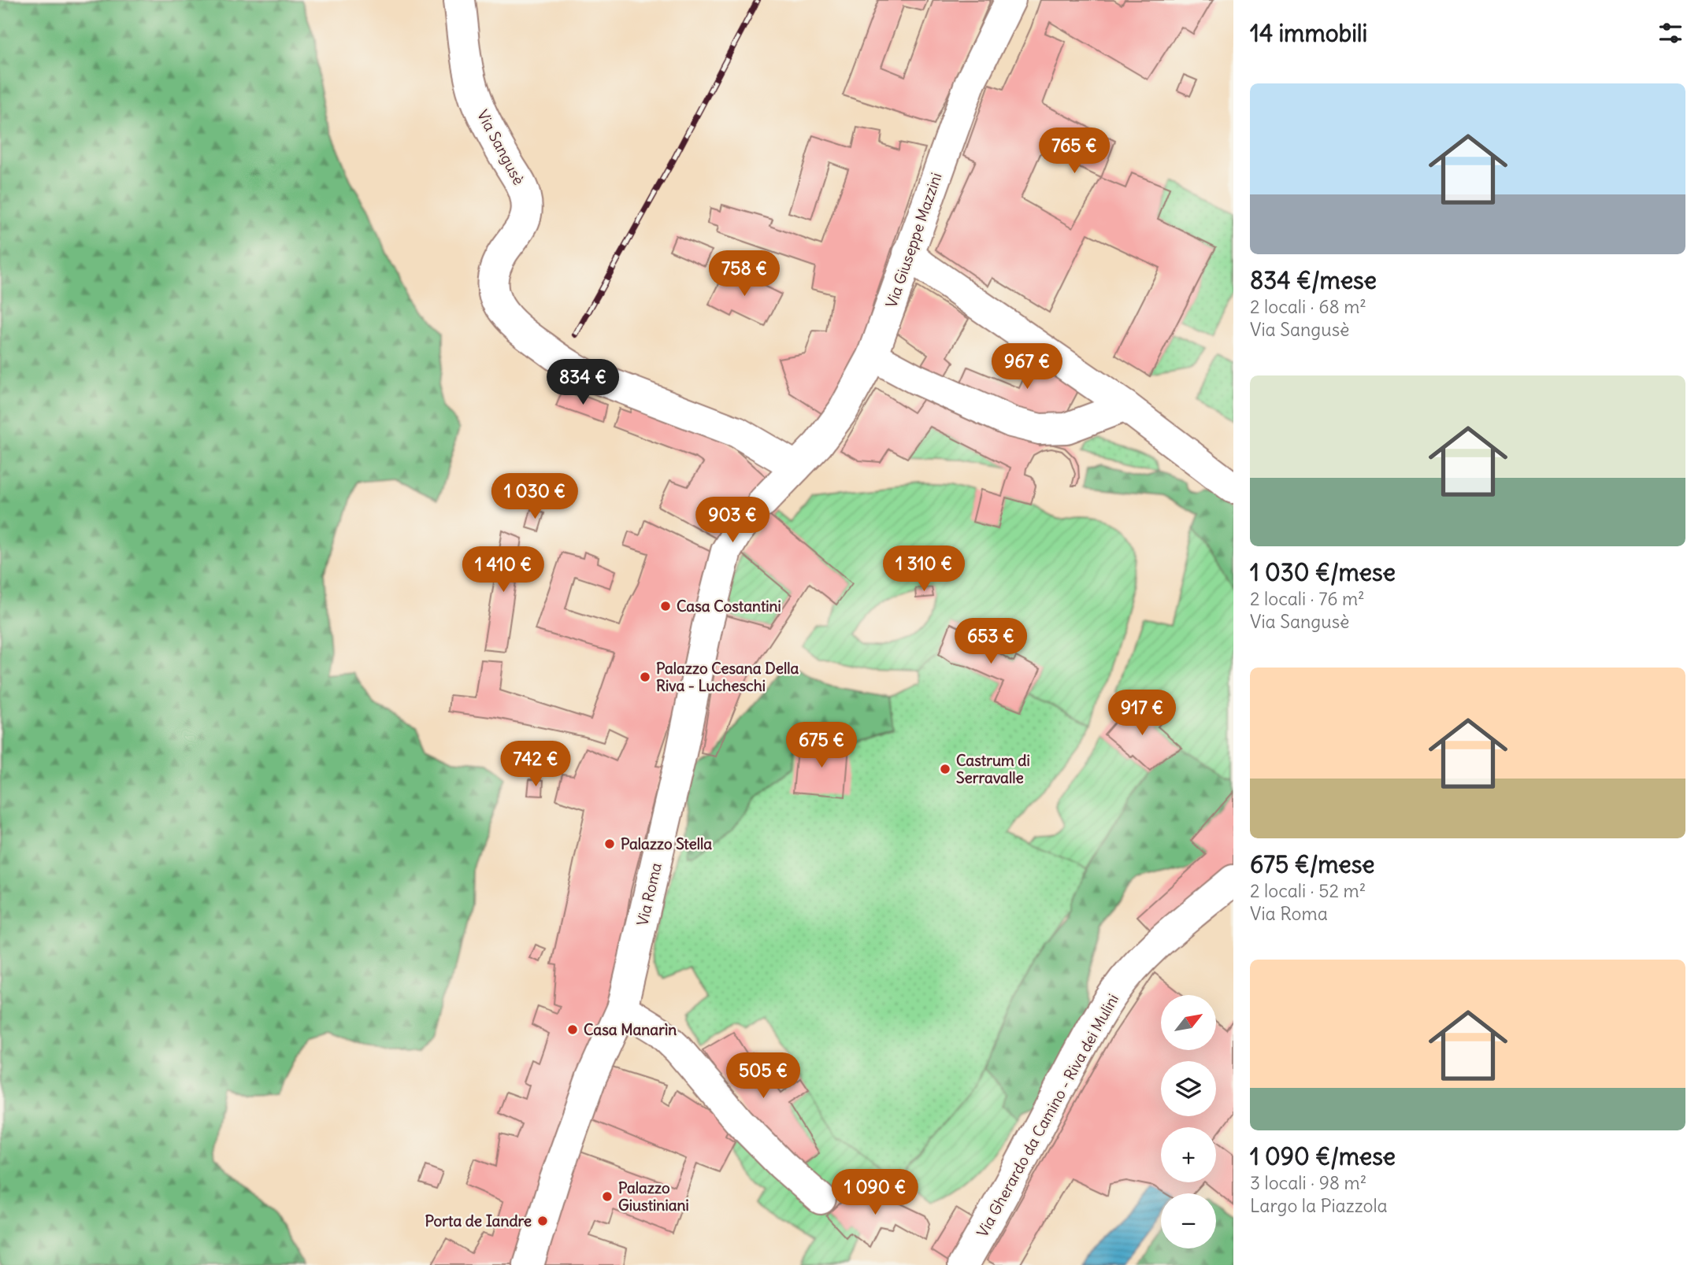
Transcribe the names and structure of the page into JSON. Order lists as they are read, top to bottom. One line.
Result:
{"streets":{"street":["Via Sangusè","Via Giuseppe Mazzini","Via Roma","Via Gherardo da Camino - Riva dei Mulini"]},"crossings":[["Via Sangusè","Via Giuseppe Mazzini"],["Via Sangusè","Via Roma"],["Via Giuseppe Mazzini","Via Roma"]],"places":["Casa Costantini","Palazzo Cesana Della Riva - Lucheschi","Castrum di Serravalle","Palazzo Stella","Casa Manarìn","Palazzo Giustiniani","Porta de Iandre"],"north":"top right","page":{"heading":"14 immobili","list":[{"name":"834 €/mese","note":"2 locali · 68 m² · Via Sangusè"},{"name":"1 030 €/mese","note":"2 locali · 76 m² · Via Sangusè"},{"name":"675 €/mese","note":"2 locali · 52 m² · Via Roma"},{"name":"1 090 €/mese","note":"3 locali · 98 m² · Largo la Piazzola"}],"price":["765 €","758 €","967 €","834 €","1 030 €","903 €","1 310 €","1 410 €","653 €","917 €","675 €","742 €","505 €","1 090 €"],"map_buttons":["+","−"]}}
